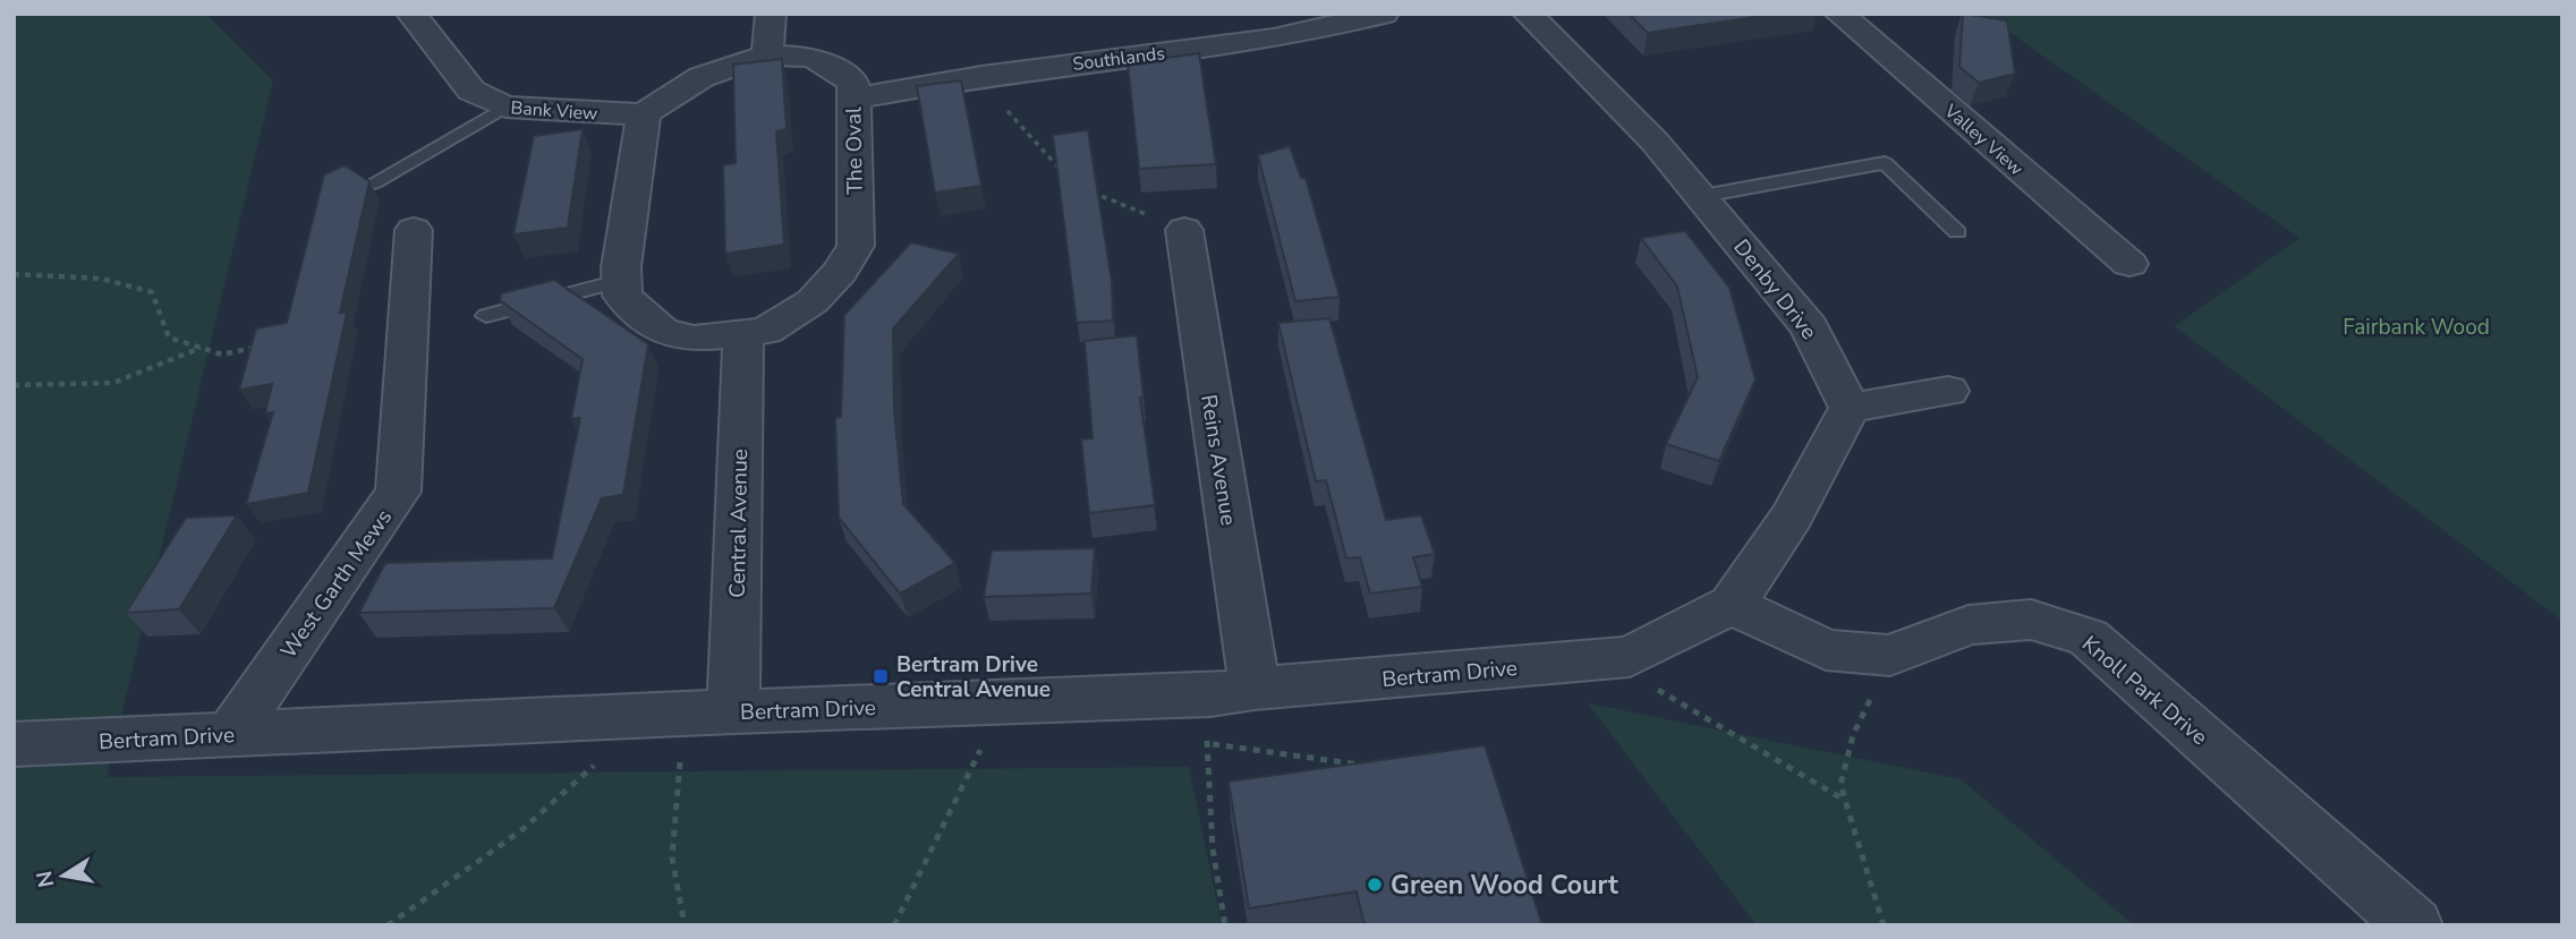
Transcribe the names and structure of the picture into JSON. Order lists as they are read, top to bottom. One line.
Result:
{"streets":{"street":["Southlands","Bank View","Valley View","The Oval","Denby Drive","Reins Avenue","Central Avenue","West Garth Mews","Bertram Drive","Knoll Park Drive"]},"crossings":[["Southlands","Bank View"],["Southlands","The Oval"],["Southlands","Central Avenue"],["Bank View","The Oval"],["Bank View","Central Avenue"],["The Oval","Central Avenue"],["Reins Avenue","Bertram Drive"],["Central Avenue","Bertram Drive"],["West Garth Mews","Bertram Drive"],["Bertram Drive","Knoll Park Drive"]],"parks":["Fairbank Wood"],"places":{"transit":["Bertram Drive Central Avenue"],"other":["Green Wood Court"]},"north":"left"}
